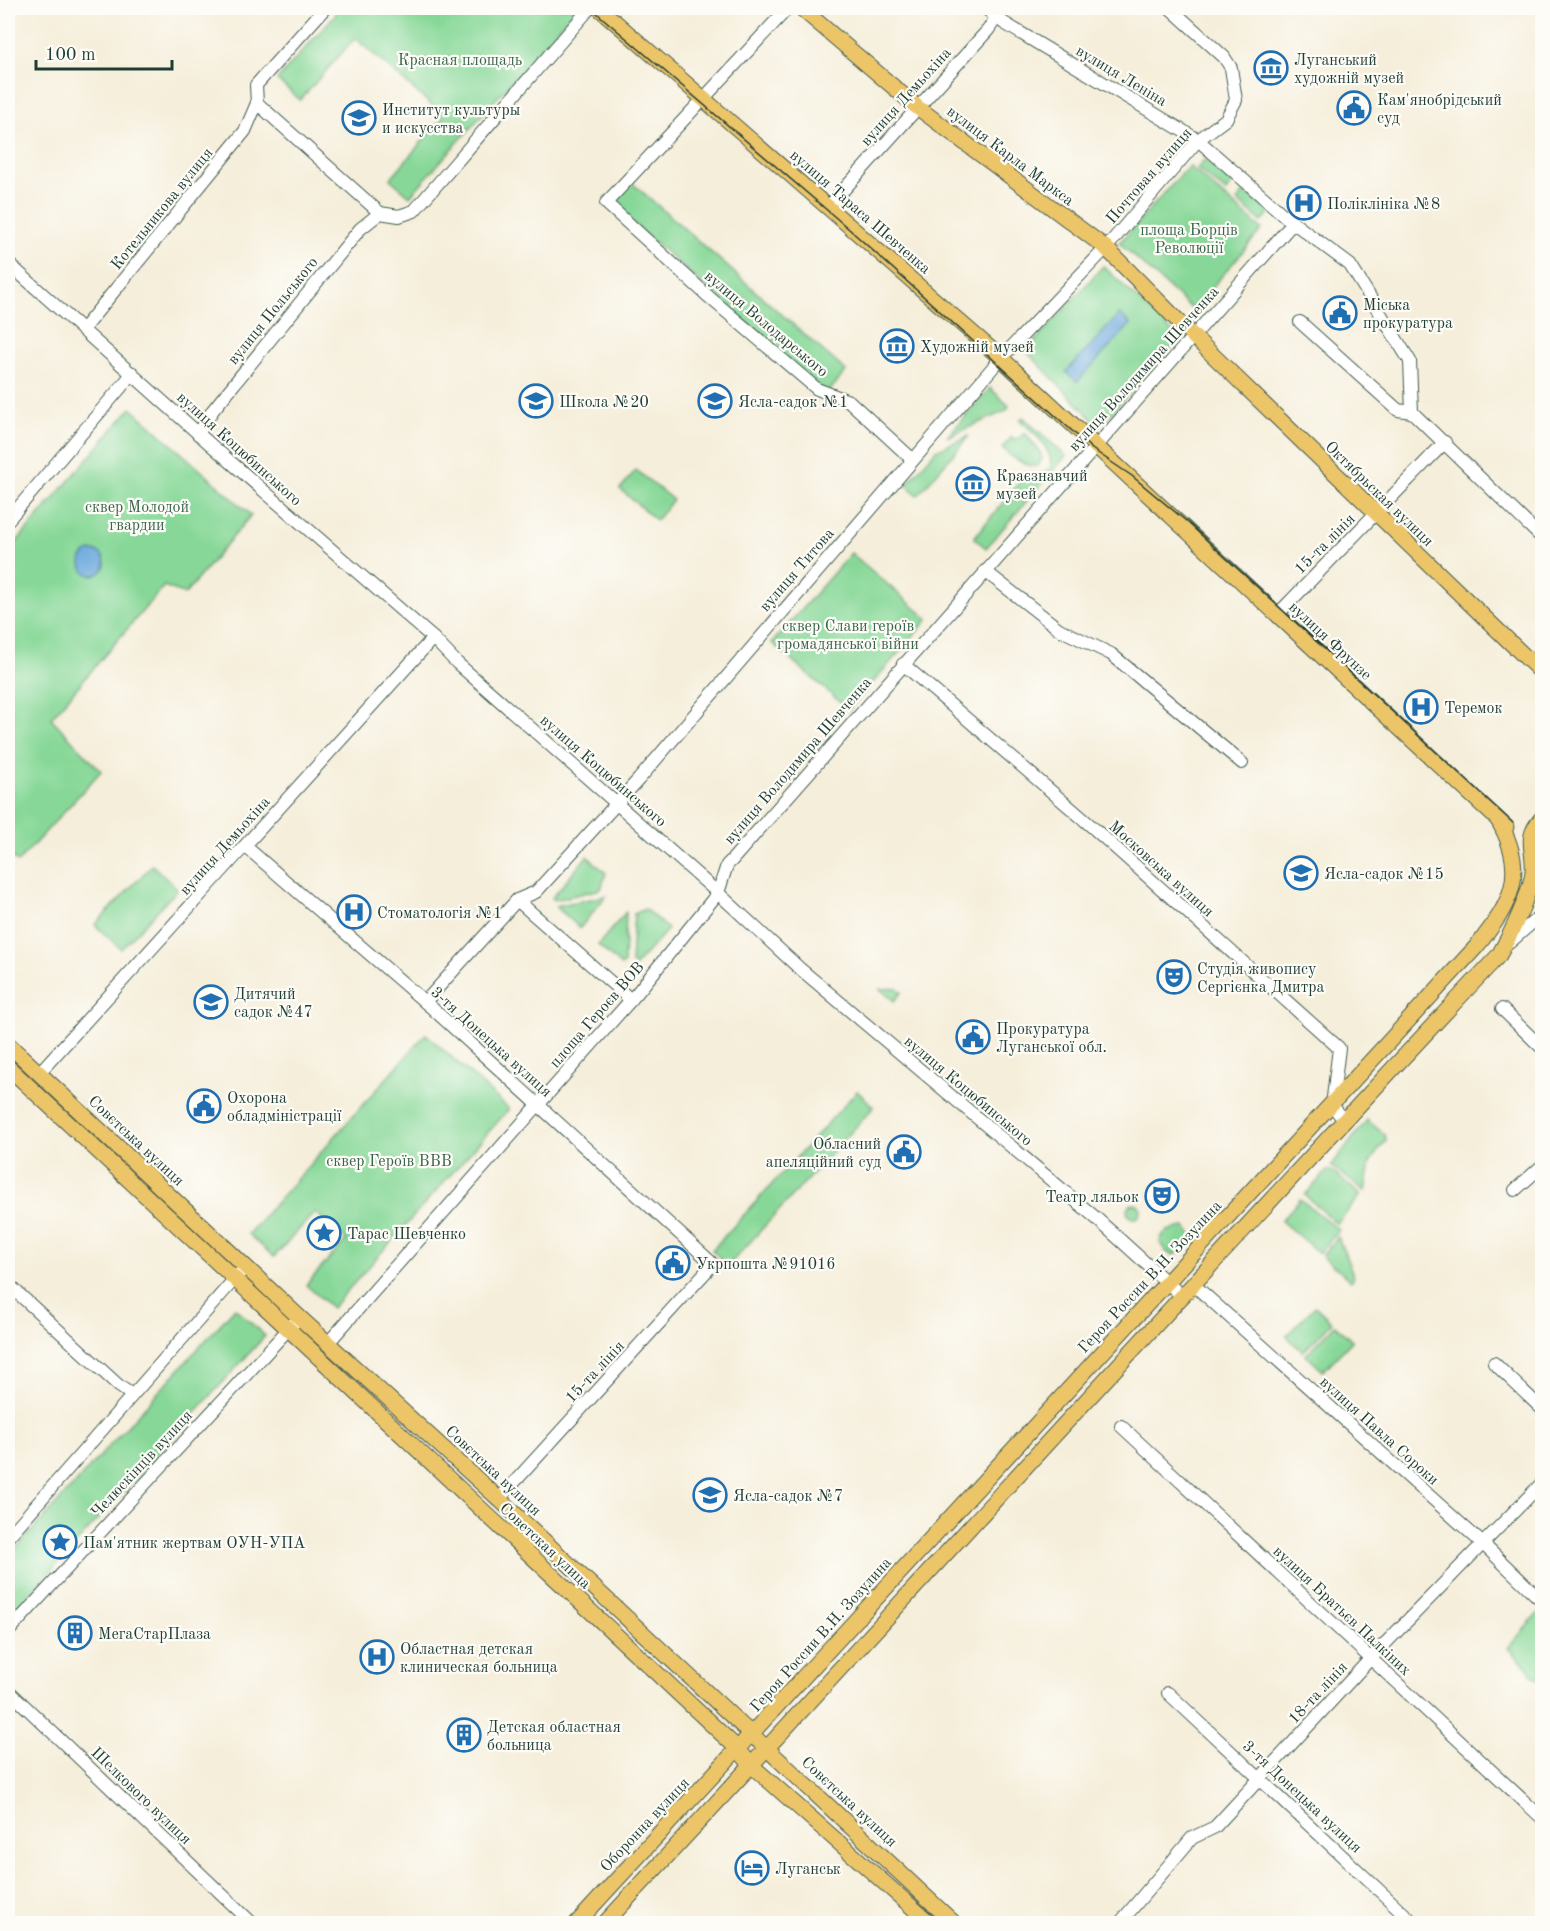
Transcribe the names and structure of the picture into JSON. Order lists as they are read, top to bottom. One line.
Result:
{"streets":{"main road":["вулиця Карла Маркса","вулиця Тараса Шевченка","Октябрьская вулиця","вулиця Фрунзе","Совєтська вулиця","Героя России В.Н. Зозулина","Советская улица","Оборонна вулиця"],"street":["вулиця Леніна","вулиця Демьохіна","Почтовая вулиця","Котельникова вулиця","вулиця Польського","вулиця Володарського","вулиця Володимира Шевченка","вулиця Коцюбинського","15-та лінія","вулиця Титова","Московська вулиця","площа Героєв ВОВ","3-тя Донецька вулиця","вулиця Павла Сороки","Челюскінців вулиця","вулиця Братьєв Палкіних","18-та лінія","Шелкового вулиця"]},"crossings":[["вулиця Леніна","вулиця Демьохіна"],["вулиця Леніна","Почтовая вулиця"],["вулиця Леніна","вулиця Володимира Шевченка"],["вулиця Демьохіна","вулиця Карла Маркса"],["вулиця Демьохіна","вулиця Тараса Шевченка"],["вулиця Демьохіна","вулиця Коцюбинського"],["вулиця Демьохіна","3-тя Донецька вулиця"],["вулиця Демьохіна","Совєтська вулиця"],["вулиця Карла Маркса","Почтовая вулиця"],["вулиця Карла Маркса","вулиця Володимира Шевченка"],["вулиця Карла Маркса","Октябрьская вулиця"],["Почтовая вулиця","вулиця Тараса Шевченка"],["Почтовая вулиця","вулиця Титова"],["Котельникова вулиця","вулиця Коцюбинського"],["вулиця Тараса Шевченка","вулиця Володарського"],["вулиця Тараса Шевченка","вулиця Володимира Шевченка"],["вулиця Тараса Шевченка","вулиця Титова"],["вулиця Тараса Шевченка","вулиця Фрунзе"],["вулиця Польського","вулиця Коцюбинського"],["вулиця Володарського","вулиця Титова"],["вулиця Володимира Шевченка","вулиця Коцюбинського"],["вулиця Володимира Шевченка","Октябрьская вулиця"],["вулиця Володимира Шевченка","вулиця Фрунзе"],["вулиця Володимира Шевченка","Московська вулиця"],["вулиця Володимира Шевченка","площа Героєв ВОВ"],["вулиця Коцюбинського","вулиця Титова"],["вулиця Коцюбинського","площа Героєв ВОВ"],["вулиця Коцюбинського","Героя России В.Н. Зозулина"],["Октябрьская вулиця","15-та лінія"],["15-та лінія","вулиця Фрунзе"],["15-та лінія","3-тя Донецька вулиця"],["15-та лінія","Совєтська вулиця"],["вулиця Фрунзе","Героя России В.Н. Зозулина"],["Московська вулиця","Героя России В.Н. Зозулина"],["площа Героєв ВОВ","3-тя Донецька вулиця"],["площа Героєв ВОВ","Совєтська вулиця"],["3-тя Донецька вулиця","18-та лінія"],["Совєтська вулиця","Героя России В.Н. Зозулина"],["Совєтська вулиця","Челюскінців вулиця"],["Героя России В.Н. Зозулина","Советская улица"],["Героя России В.Н. Зозулина","Оборонна вулиця"],["вулиця Павла Сороки","18-та лінія"],["Челюскінців вулиця","Советская улица"],["Советская улица","Оборонна вулиця"],["вулиця Братьєв Палкіних","18-та лінія"]],"parks":["Красная площадь","площа Борців Революції","сквер Молодой гвардии","сквер Слави героїв громадянської війни","сквер Героїв ВВВ"],"places":{"museum":["Луганський художній музей","Художній музей","Краєзнавчий музей"],"public building":["Кам'янобрідський суд","Міська прокуратура","Прокуратура Луганської обл.","Охорона обладміністрації","Обласний апеляційний суд","Укрпошта №91016"],"school or university":["Институт культуры и искусства","Школа №20","Ясла-садок №1","Ясла-садок №15","Дитячий садок №47","Ясла-садок №7"],"hospital":["Поліклініка №8","Теремок","Стоматологія №1","Областная детская клиническая больница"],"theatre":["Студія живопису Сергієнка Дмитра","Театр ляльок"],"place":["Тарас Шевченко","Пам'ятник жертвам ОУН-УПА"],"building":["МегаСтарПлаза","Детская областная больница"],"hotel":["Луганськ"]},"scale_bar":"100 m"}
